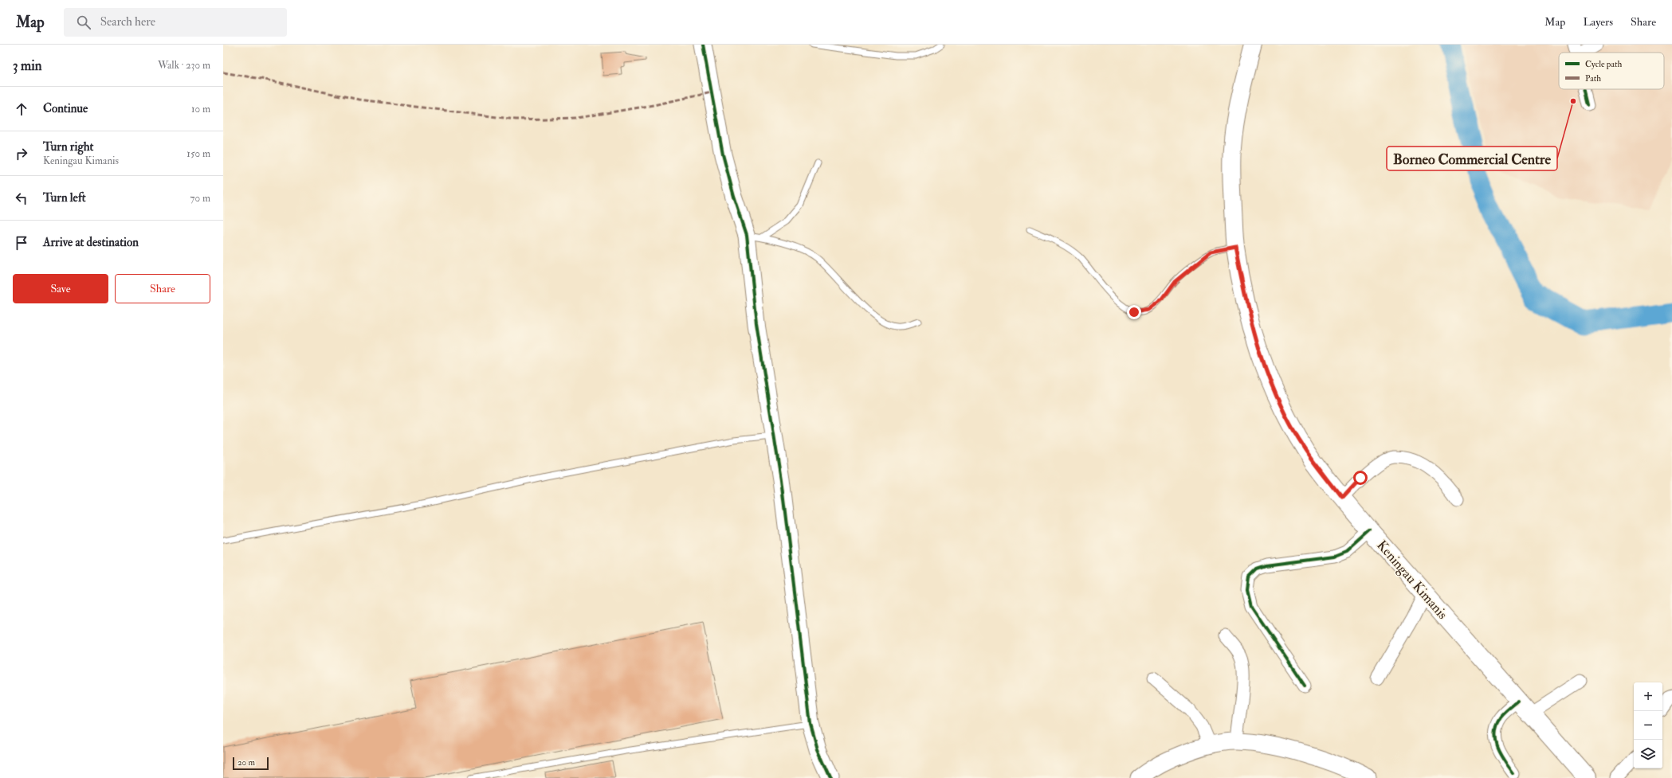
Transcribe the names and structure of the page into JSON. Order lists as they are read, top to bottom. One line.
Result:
{"streets":{"main road":["Keningau Kimanis"]},"places":["Borneo Commercial Centre"],"legend":["Cycle path","Path"],"scale_bar":"20 m","page":{"header":"Map","search":"Search here","nav":["Map","Layers","Share"],"heading":["3 min","Walk · 230 m"],"list":[["Continue","10 m"],["Turn right","Keningau Kimanis","150 m"],["Turn left","70 m"],"Arrive at destination"],"buttons":["Save","Share"],"map_buttons":["+","−"],"scale":"20 m"}}
